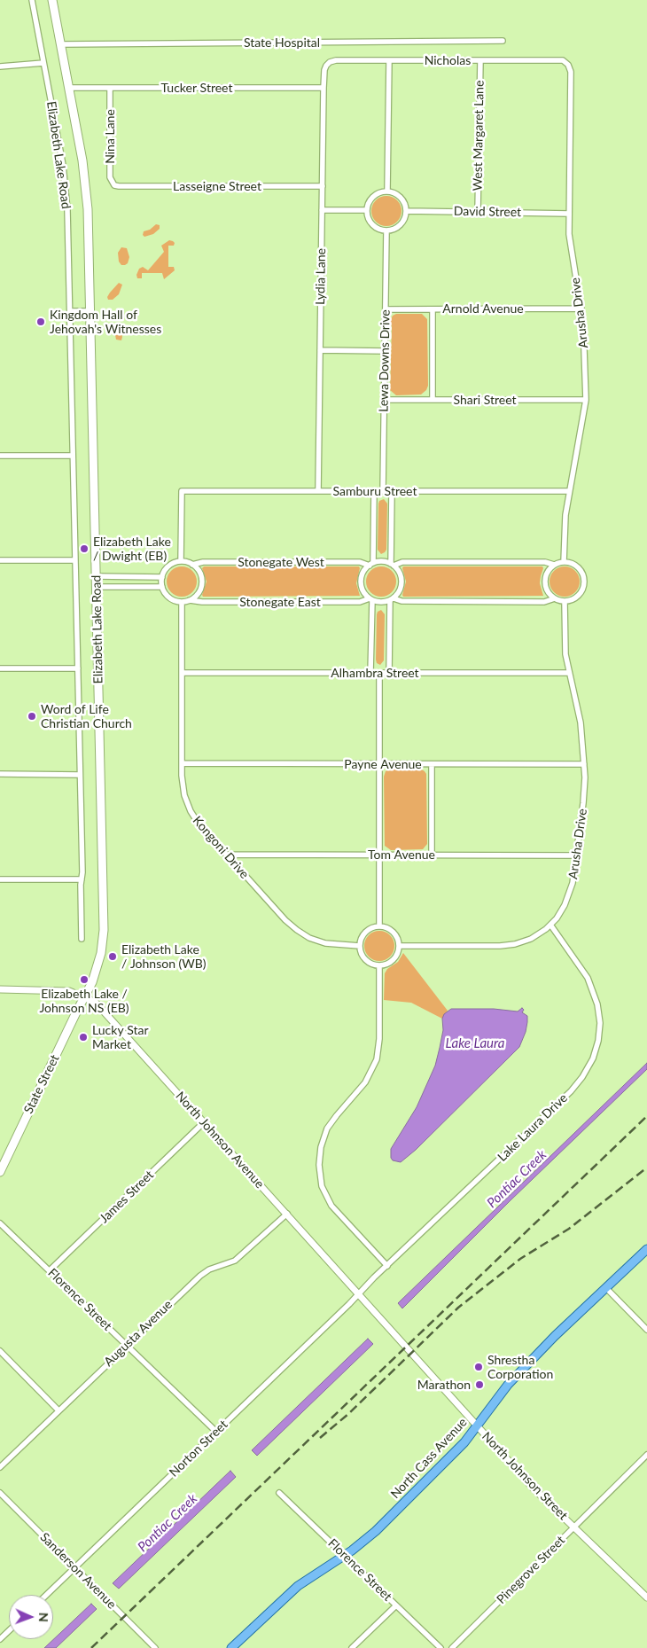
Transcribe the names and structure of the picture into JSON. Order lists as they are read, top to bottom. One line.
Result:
{"streets":{"main road":["Elizabeth Lake Road","State Street","North Cass Avenue"],"street":["State Hospital","Nicholas","Tucker Street","West Margaret Lane","Nina Lane","Lasseigne Street","David Street","Lydia Lane","Arnold Avenue","Arusha Drive","Lewa Downs Drive","Shari Street","Samburu Street","Stonegate West","Stonegate East","Alhambra Street","Payne Avenue","Kongoni Drive","Tom Avenue","Lake Laura Drive","North Johnson Avenue","James Street","Florence Street","Augusta Avenue","Norton Street","North Johnson Street","Pinegrove Street","Sanderson Avenue"]},"crossings":[["State Hospital","Elizabeth Lake Road"],["Nicholas","West Margaret Lane"],["Nicholas","Lydia Lane"],["Nicholas","Arusha Drive"],["Tucker Street","Nina Lane"],["Tucker Street","Elizabeth Lake Road"],["Tucker Street","Lydia Lane"],["West Margaret Lane","David Street"],["Nina Lane","Lasseigne Street"],["Elizabeth Lake Road","State Street"],["Elizabeth Lake Road","North Johnson Avenue"],["Lasseigne Street","Lydia Lane"],["David Street","Arusha Drive"],["David Street","Lewa Downs Drive"],["Lydia Lane","Samburu Street"],["Arnold Avenue","Arusha Drive"],["Arnold Avenue","Lewa Downs Drive"],["Arusha Drive","Shari Street"],["Arusha Drive","Samburu Street"],["Arusha Drive","Alhambra Street"],["Arusha Drive","Payne Avenue"],["Arusha Drive","Kongoni Drive"],["Arusha Drive","Tom Avenue"],["Arusha Drive","Lake Laura Drive"],["Lewa Downs Drive","Shari Street"],["Lewa Downs Drive","Samburu Street"],["Samburu Street","Stonegate West"],["Samburu Street","Stonegate East"],["Samburu Street","Kongoni Drive"],["Stonegate West","Stonegate East"],["Stonegate West","Kongoni Drive"],["Stonegate East","Kongoni Drive"],["Alhambra Street","Kongoni Drive"],["Payne Avenue","Kongoni Drive"],["Kongoni Drive","Tom Avenue"],["State Street","North Johnson Avenue"],["Lake Laura Drive","North Johnson Avenue"],["Lake Laura Drive","Norton Street"],["North Johnson Avenue","James Street"],["North Johnson Avenue","Augusta Avenue"],["North Johnson Avenue","Norton Street"],["North Johnson Avenue","North Johnson Street"],["James Street","Florence Street"],["Florence Street","Augusta Avenue"],["Florence Street","Norton Street"],["Florence Street","North Cass Avenue"],["Norton Street","Sanderson Avenue"],["North Cass Avenue","North Johnson Street"],["North Johnson Street","Pinegrove Street"]],"water":["Lake Laura","Pontiac Creek"],"places":["Kingdom Hall of Jehovah's Witnesses","Elizabeth Lake / Dwight (EB)","Word of Life Christian Church","Elizabeth Lake / Johnson (WB)","Elizabeth Lake / Johnson NS (EB)","Lucky Star Market","Shrestha Corporation","Marathon"],"north":"right"}
